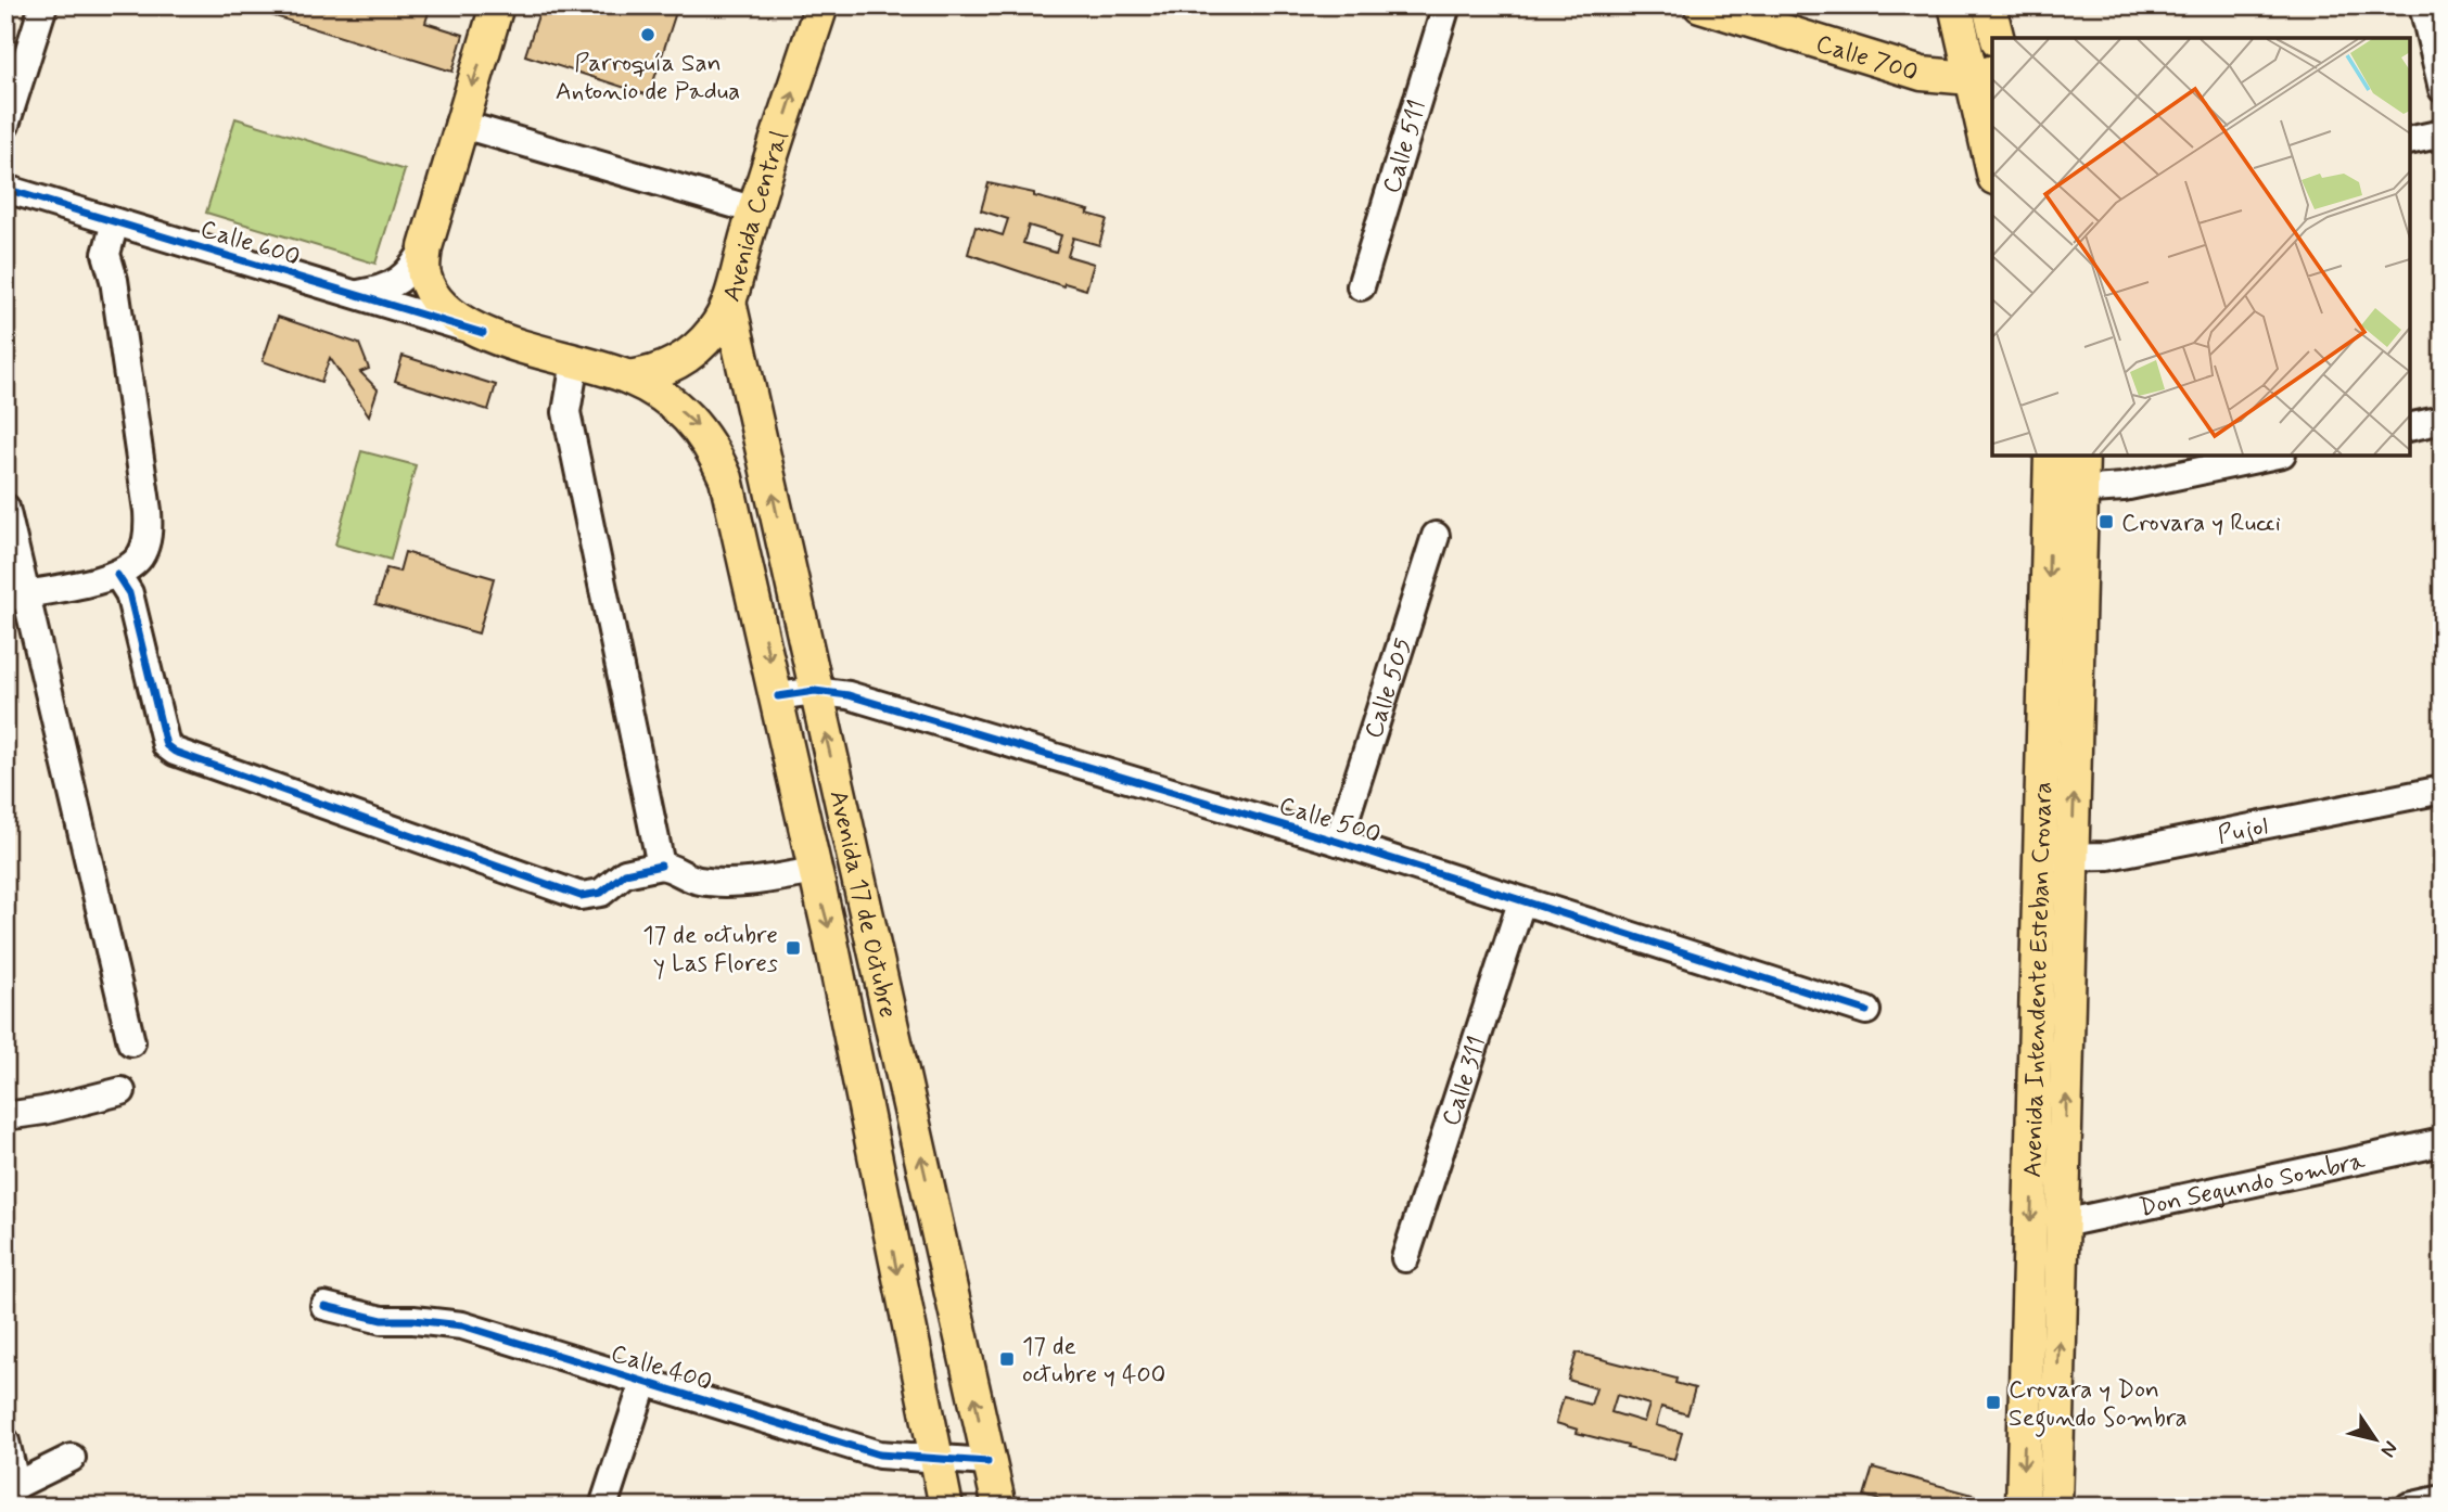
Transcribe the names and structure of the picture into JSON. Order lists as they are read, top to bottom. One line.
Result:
{"streets":{"main road":["Calle 700","Avenida Central","Calle 600","Avenida 17 de Octubre","Avenida Intendente Esteban Crovara"],"street":["Calle 511","Calle 505","Calle 500","Pujol","Calle 311","Don Segundo Sombra","Calle 400"]},"crossings":[["Avenida Central","Calle 600"],["Avenida Central","Avenida 17 de Octubre"],["Calle 600","Avenida 17 de Octubre"],["Calle 505","Calle 500"],["Calle 500","Avenida 17 de Octubre"],["Calle 500","Calle 311"],["Pujol","Avenida Intendente Esteban Crovara"],["Avenida 17 de Octubre","Calle 400"],["Avenida Intendente Esteban Crovara","Don Segundo Sombra"]],"one_way":["Avenida Central"],"places":{"other":["Parroquía San Antonio de Padua"],"transit":["Crovara y Rucci","17 de octubre y Las Flores","17 de octubre y 400","Crovara y Don Segundo Sombra"]},"north":"bottom right"}
